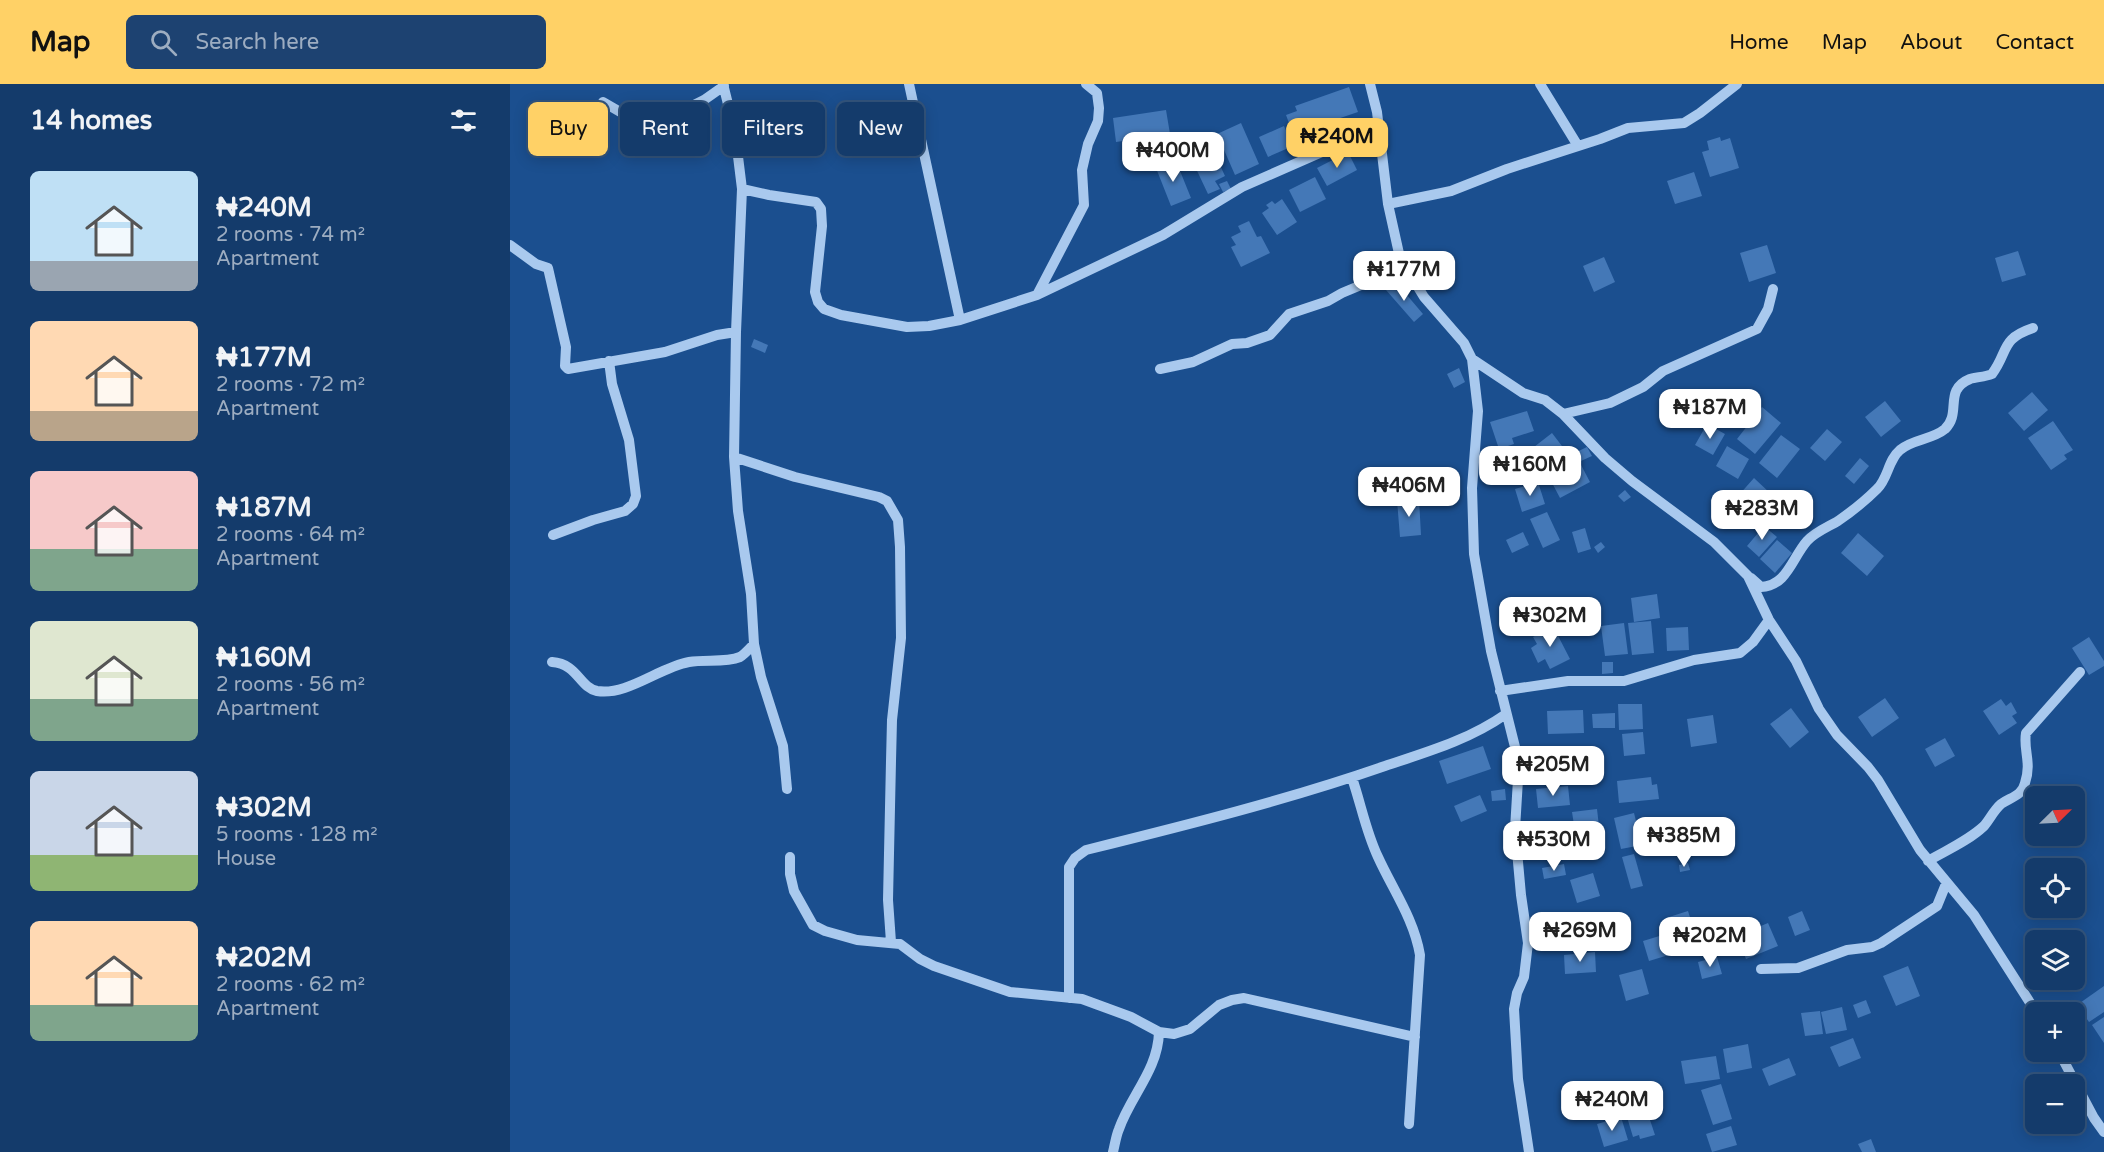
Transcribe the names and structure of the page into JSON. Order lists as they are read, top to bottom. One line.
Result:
{"north":"top right","page":{"header":"Map","search":"Search here","nav":["Home","Map","About","Contact"],"heading":"14 homes","chip":["Buy","Rent","Filters","New"],"price":["₦240M","₦400M","₦177M","₦187M","₦160M","₦406M","₦283M","₦302M","₦205M","₦385M","₦530M","₦269M","₦202M","₦240M"],"list":[{"name":"₦240M","note":"2 rooms · 74 m² · Apartment"},{"name":"₦177M","note":"2 rooms · 72 m² · Apartment"},{"name":"₦187M","note":"2 rooms · 64 m² · Apartment"},{"name":"₦160M","note":"2 rooms · 56 m² · Apartment"},{"name":"₦302M","note":"5 rooms · 128 m² · House"},{"name":"₦202M","note":"2 rooms · 62 m² · Apartment"}],"map_buttons":["+","−"]}}
